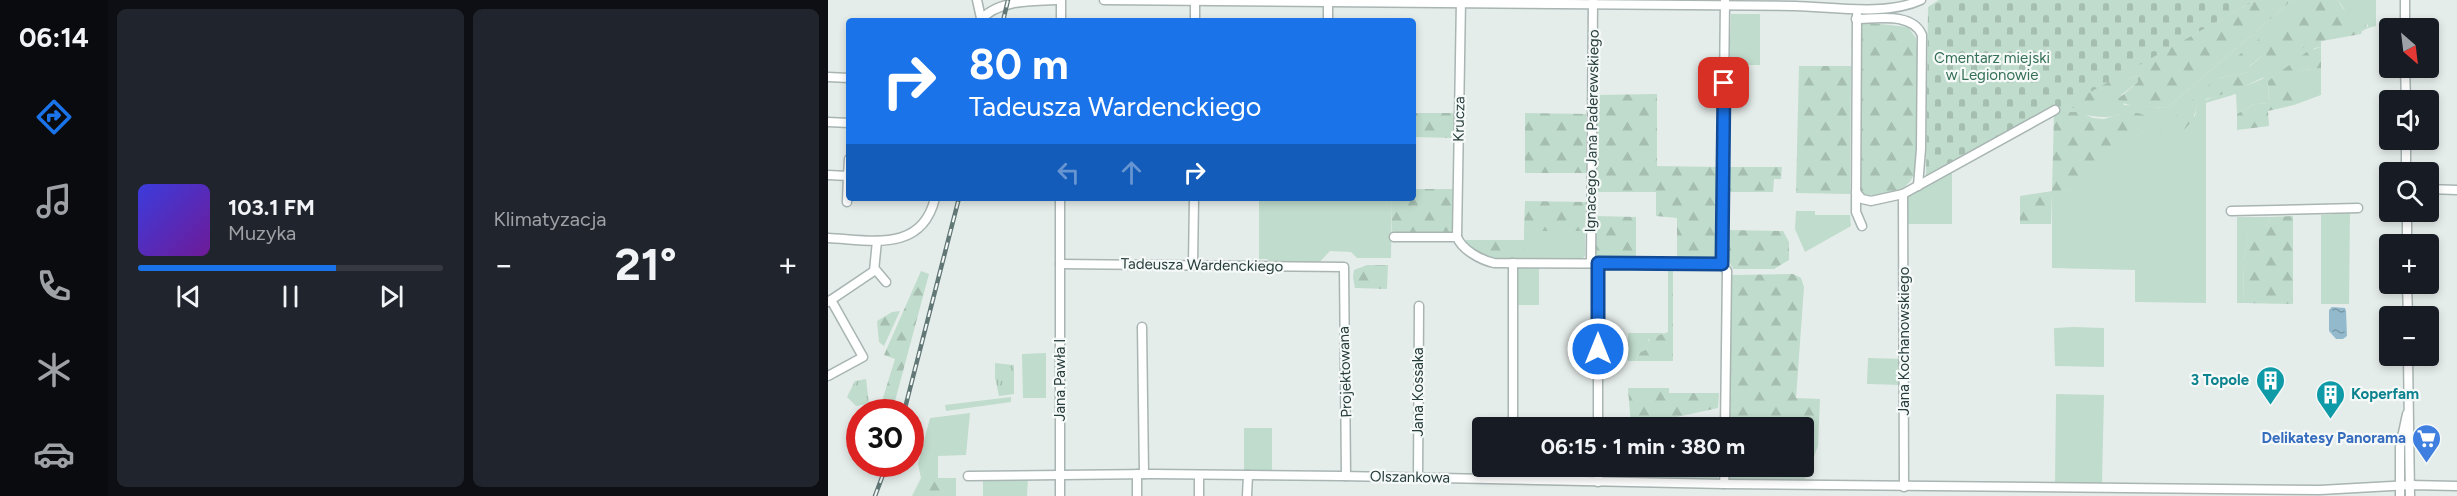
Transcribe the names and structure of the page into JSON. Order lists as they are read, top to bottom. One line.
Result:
{"streets":{"street":["Krucza","Ignacego Jana Paderewskiego","Tadeusza Wardenckiego","Jana Kochanowskiego","Projektowana","Jana Pawła I","Jana Kossaka","Olszankowa"]},"crossings":[["Tadeusza Wardenckiego","Projektowana"],["Tadeusza Wardenckiego","Jana Pawła I"],["Jana Kochanowskiego","Olszankowa"],["Projektowana","Olszankowa"],["Jana Pawła I","Olszankowa"],["Jana Kossaka","Olszankowa"]],"parks":["Cmentarz miejski w Legionowie"],"places":{"building":["3 Topole","Koperfam"],"supermarket":["Delikatesy Panorama"]},"north":"bottom right","page":{"tabs":"06:14","tile":"Klimatyzacja","map_buttons":["+","−"],"turn":["80 m","Tadeusza Wardenckiego"],"song":["103.1 FM","Muzyka"],"heat":["−","21°","+"],"limit":"30","trip":"06:15 · 1 min · 380 m"}}
